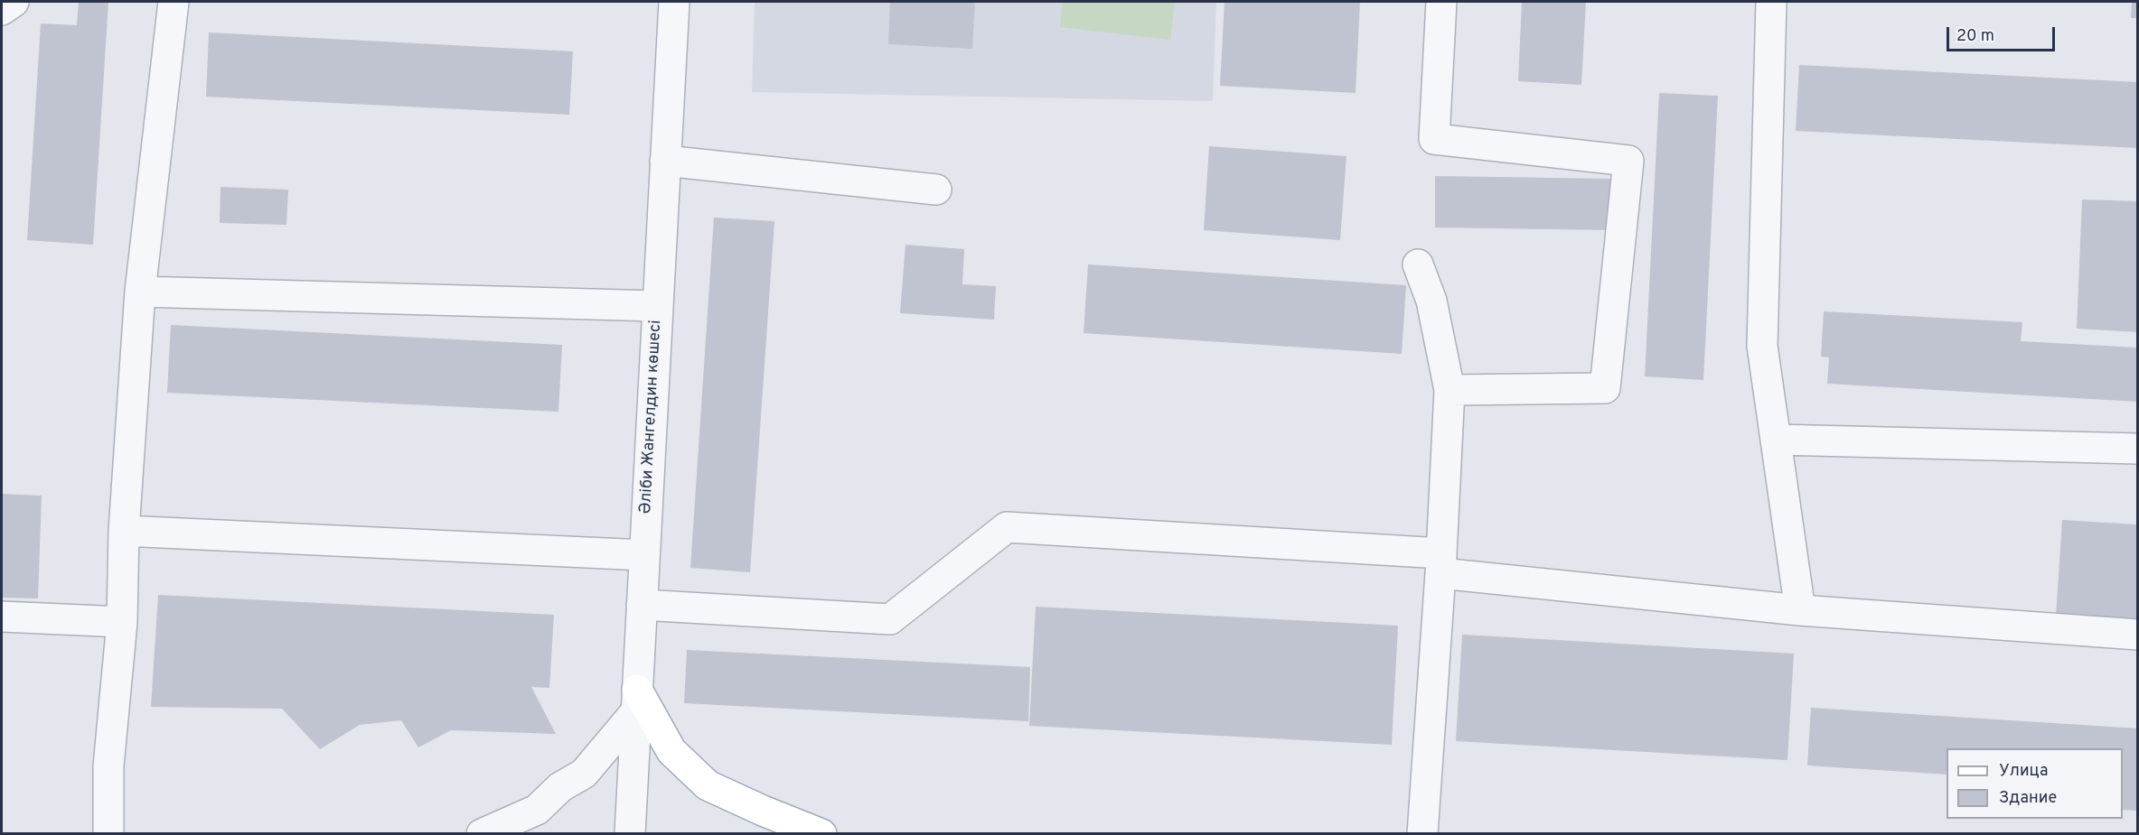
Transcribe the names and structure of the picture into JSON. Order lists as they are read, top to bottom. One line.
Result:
{"streets":{"street":["Әліби Жангелдин көшесі"]},"legend":["Улица","Здание"],"scale_bar":"20 m"}
